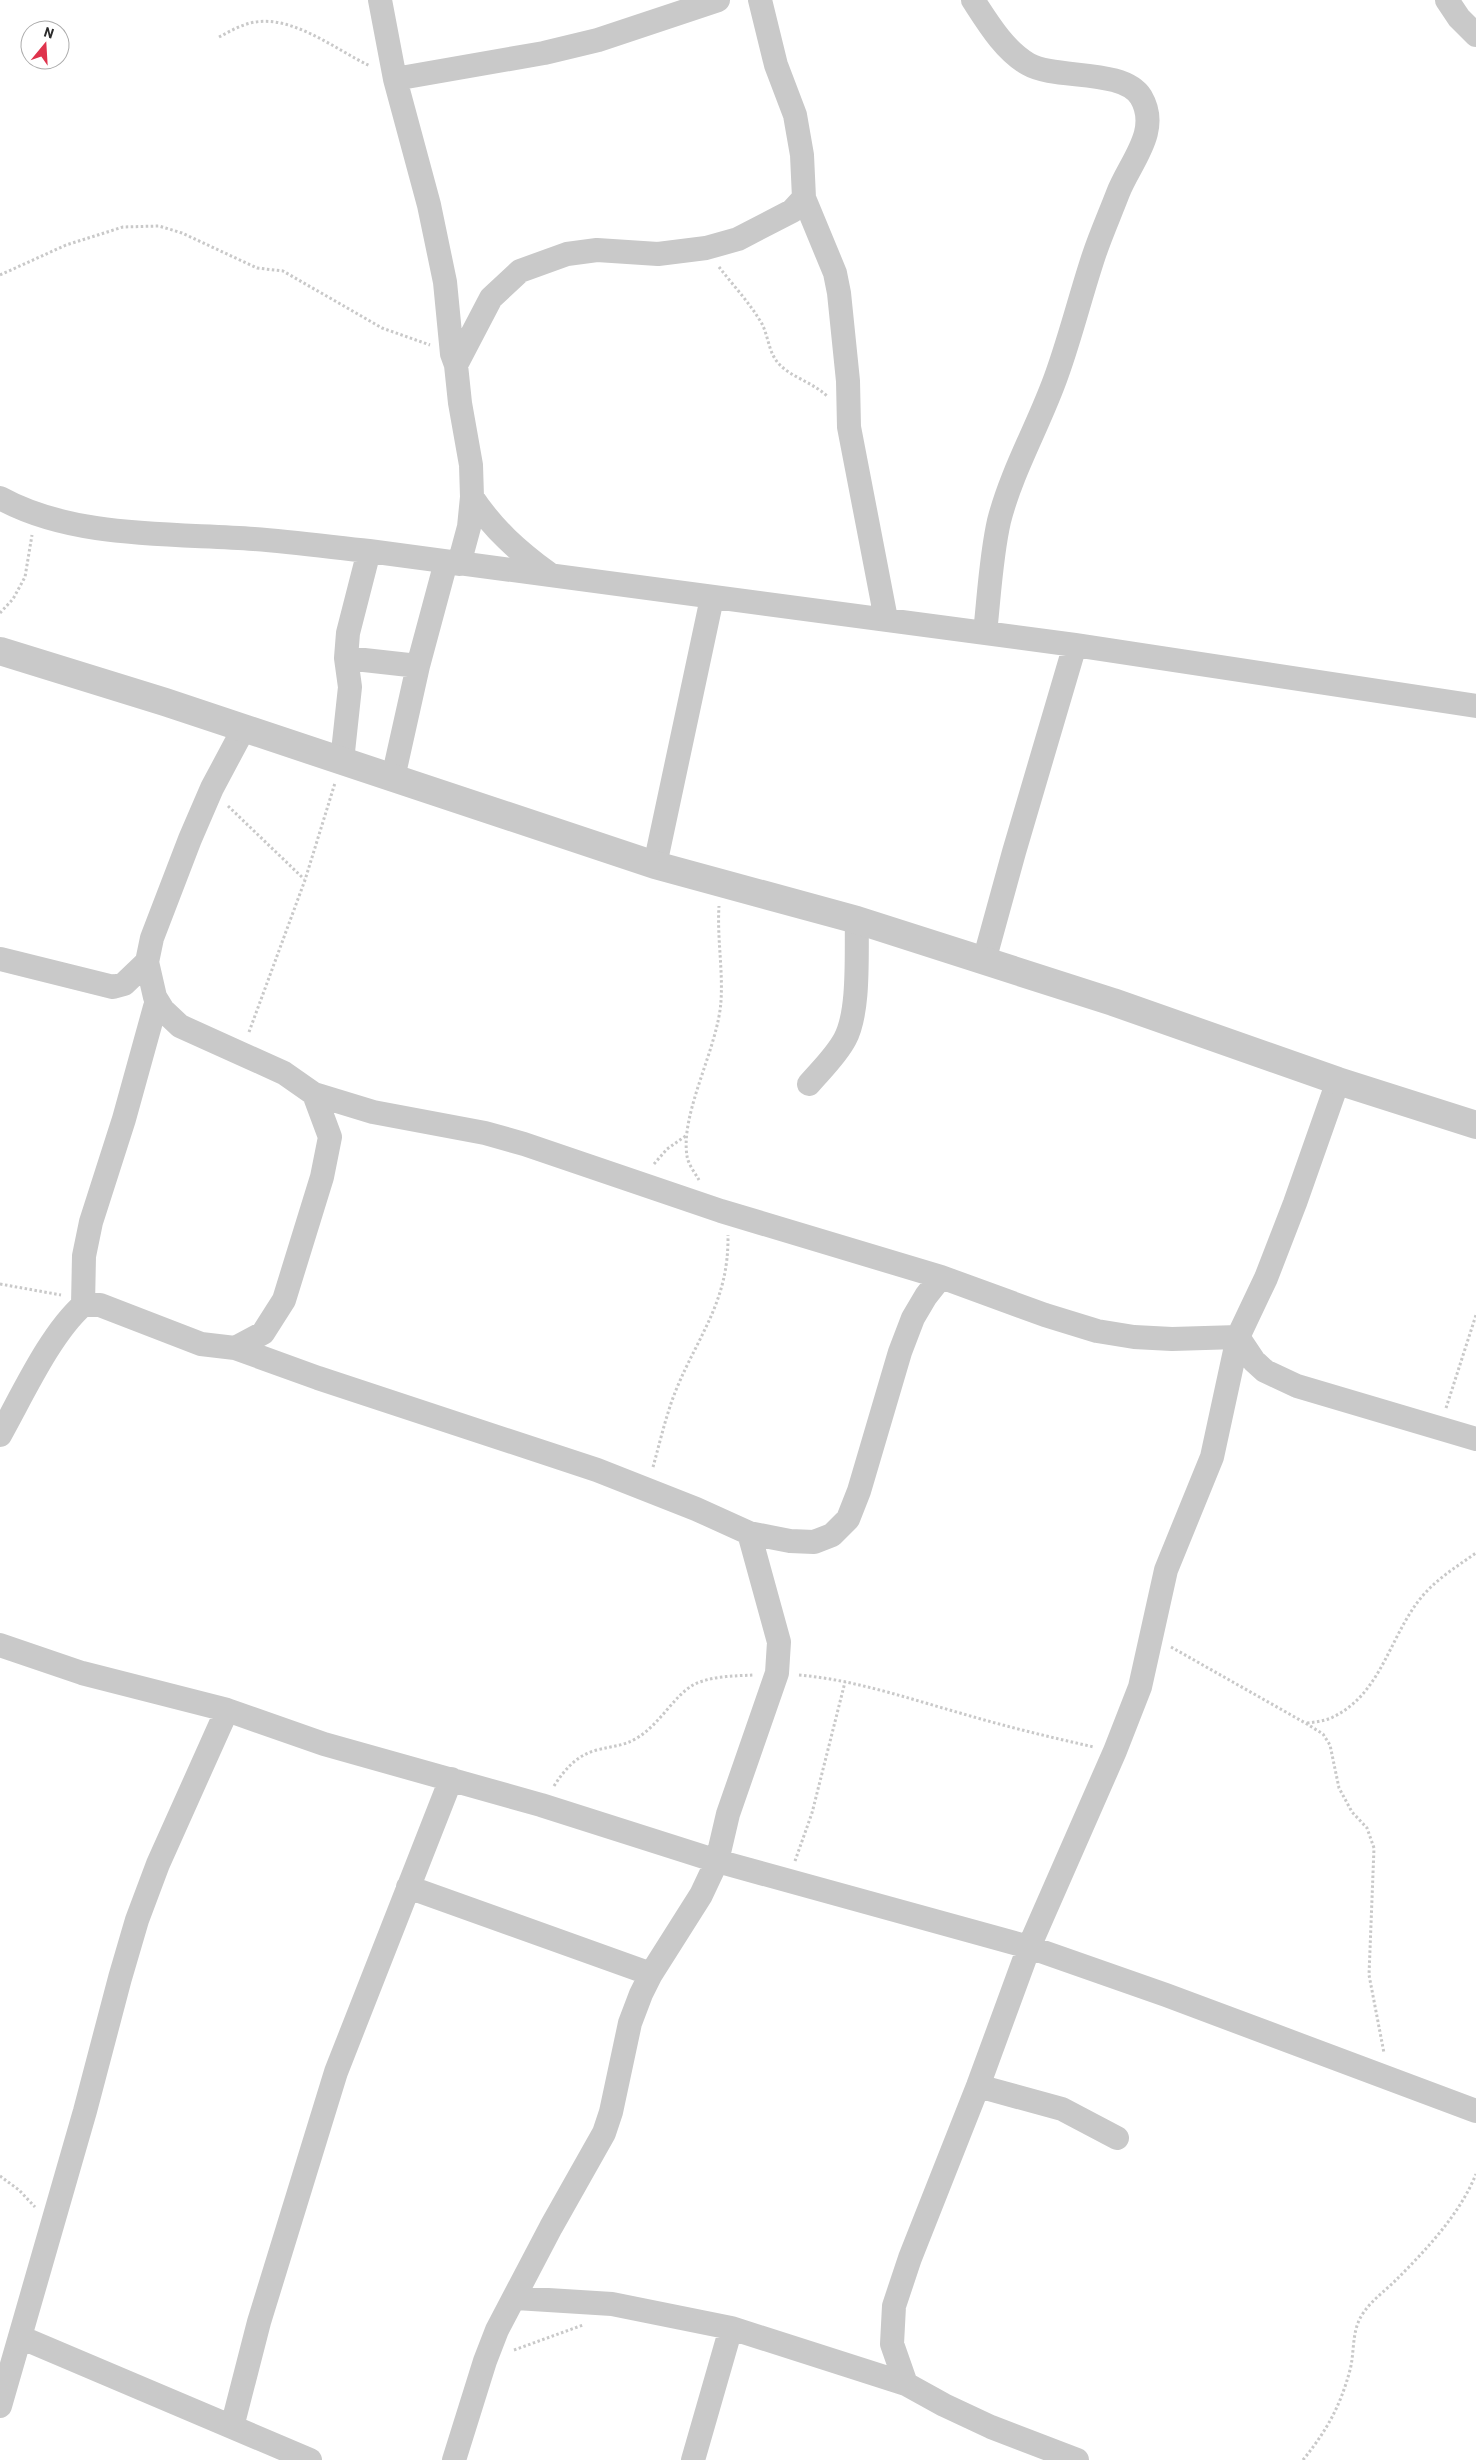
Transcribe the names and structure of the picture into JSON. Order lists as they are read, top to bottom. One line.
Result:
{"north":"top"}
